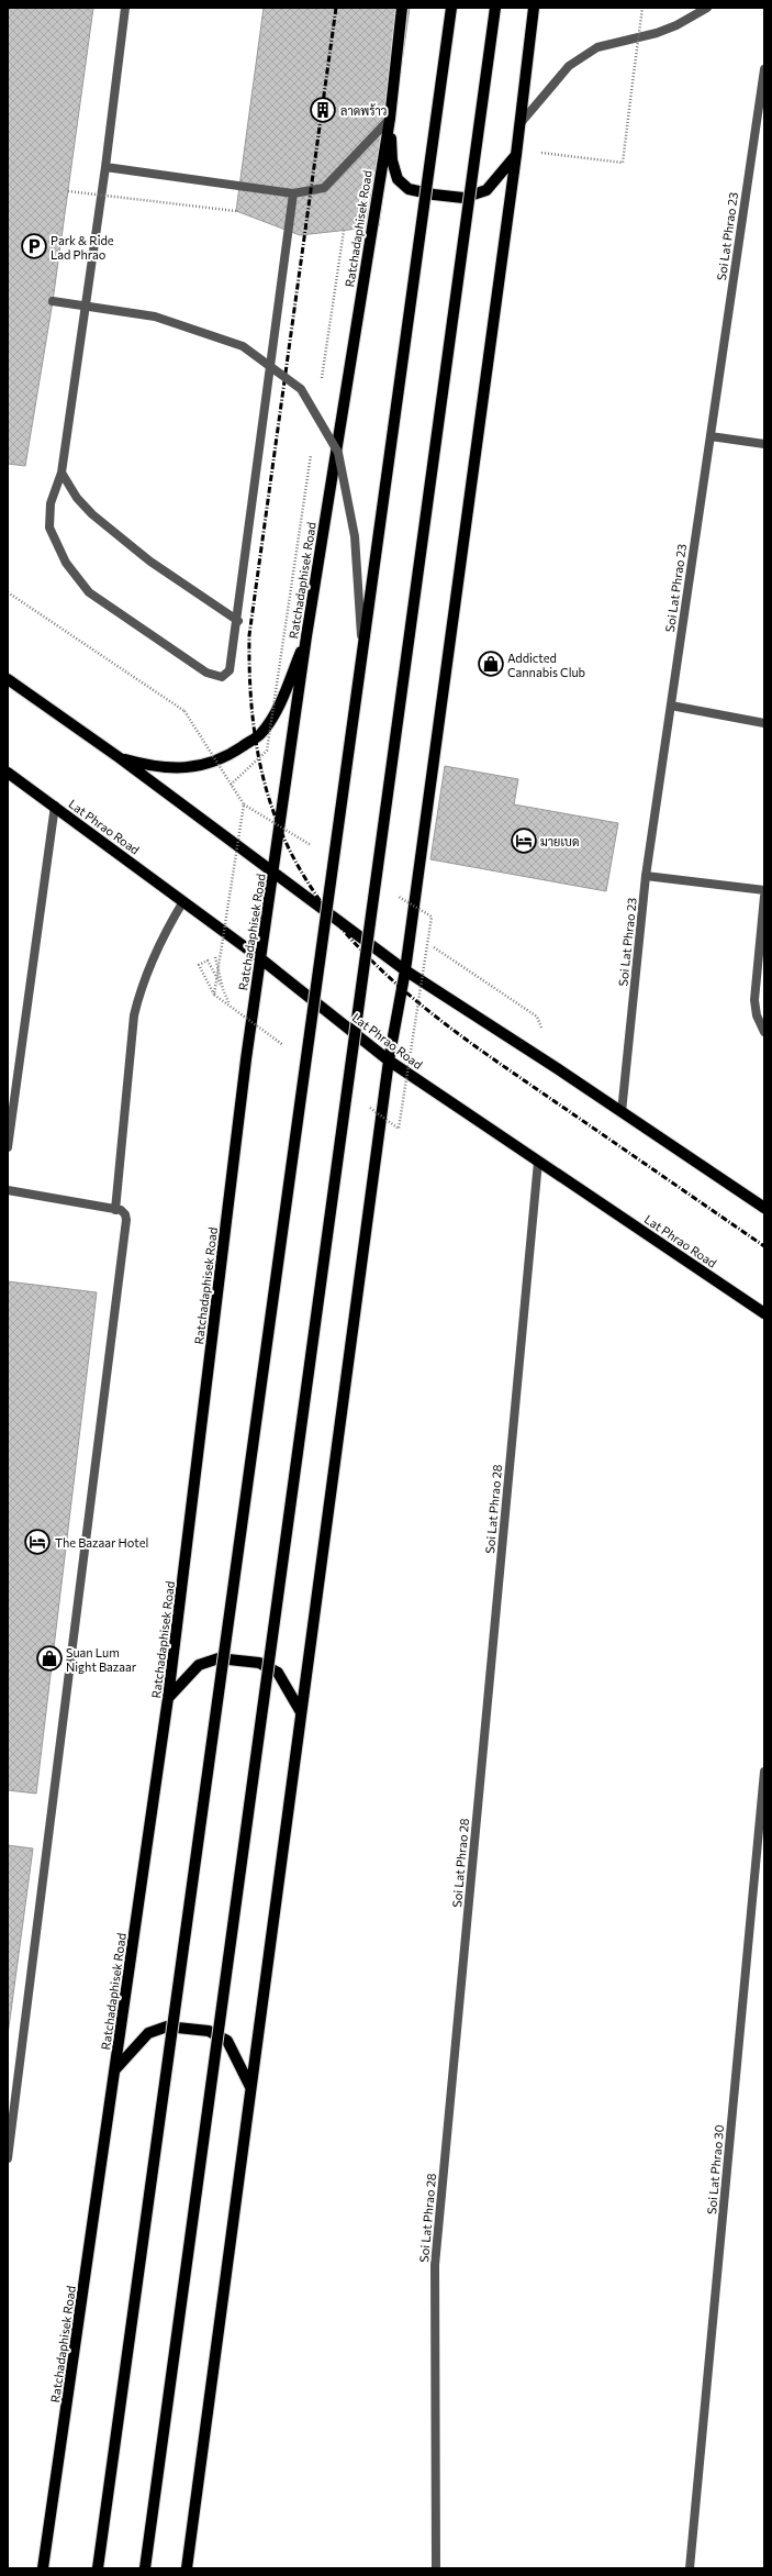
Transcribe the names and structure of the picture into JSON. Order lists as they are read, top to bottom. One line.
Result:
{"streets":{"main road":["Ratchadaphisek Road","Lat Phrao Road"],"street":["Soi Lat Phrao 23","Soi Lat Phrao 28","Soi Lat Phrao 30"]},"crossings":[["Ratchadaphisek Road","Lat Phrao Road"],["Lat Phrao Road","Soi Lat Phrao 28"]],"places":{"building":["ลาดพร้าว"],"parking":["Park & Ride Lad Phrao"],"shop":["Addicted Cannabis Club","Suan Lum Night Bazaar"],"hotel":["มายเบด","The Bazaar Hotel"]}}
